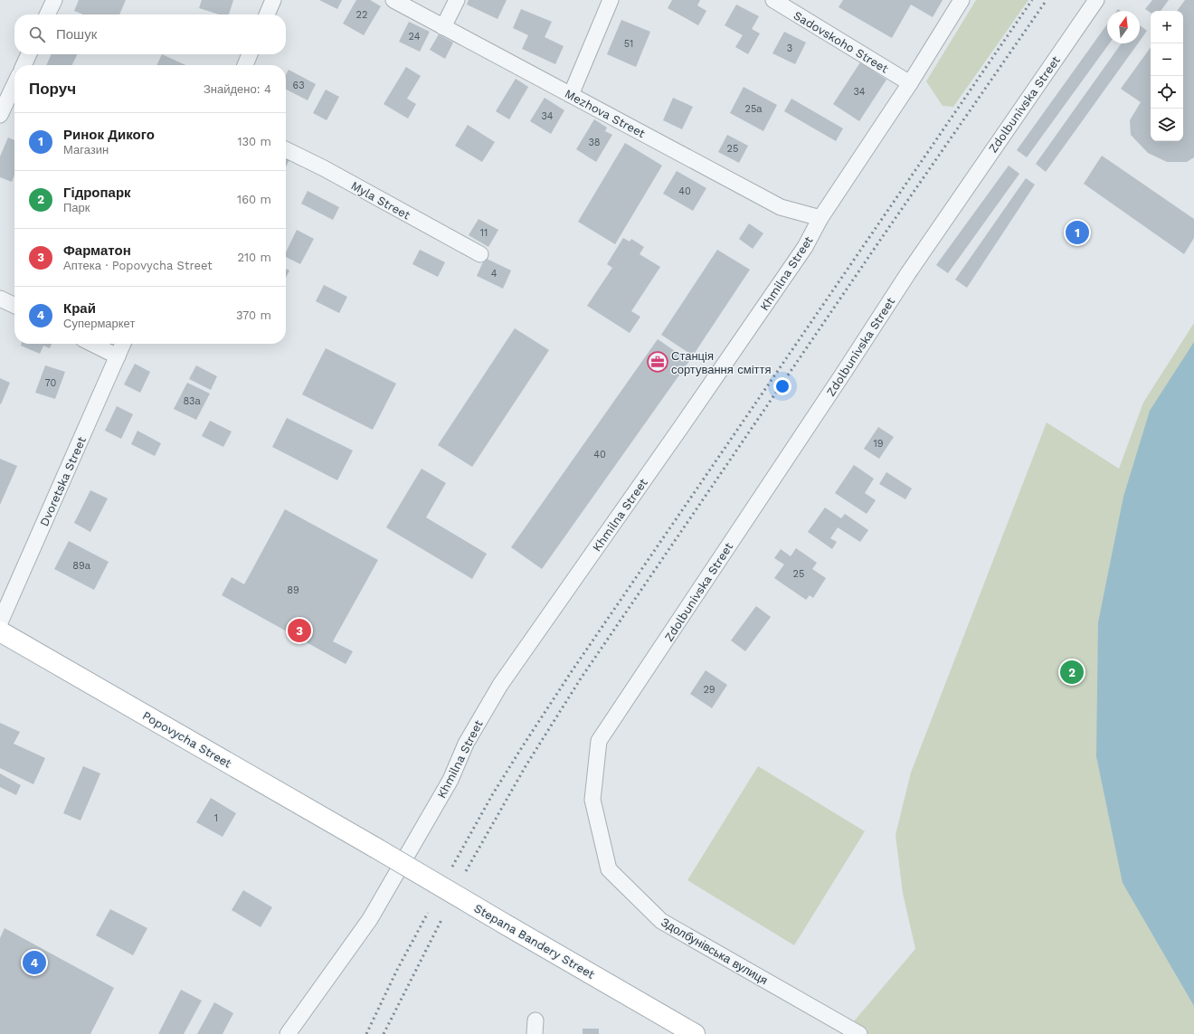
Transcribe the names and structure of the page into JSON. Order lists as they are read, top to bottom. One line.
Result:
{"streets":{"main road":["Popovycha Street","Stepana Bandery Street"],"street":["Sadovskoho Street","Zdolbunivska Street","Mezhova Street","Myla Street","Khmilna Street","Dvoretska Street"]},"crossings":[["Sadovskoho Street","Khmilna Street"],["Mezhova Street","Khmilna Street"],["Popovycha Street","Stepana Bandery Street"]],"places":{"office":["Станція сортування сміття"]},"house_numbers":["22","24","51","3","63","34","25а","34","38","25","40","11","4","70","83а","19","40","89а","25","89","29","1"],"north":"top","page":{"map_buttons":["+","−"],"search":"Пошук","heading":["Поруч","Знайдено: 4"],"list":[{"mark":"1","name":"Ринок Дикого","note":"Магазин","value":"130 m"},{"mark":"2","name":"Гідропарк","note":"Парк","value":"160 m"},{"mark":"3","name":"Фарматон","note":"Аптека · Popovycha Street","value":"210 m"},{"mark":"4","name":"Край","note":"Супермаркет","value":"370 m"}],"pins":["1","3","2","4"]}}
